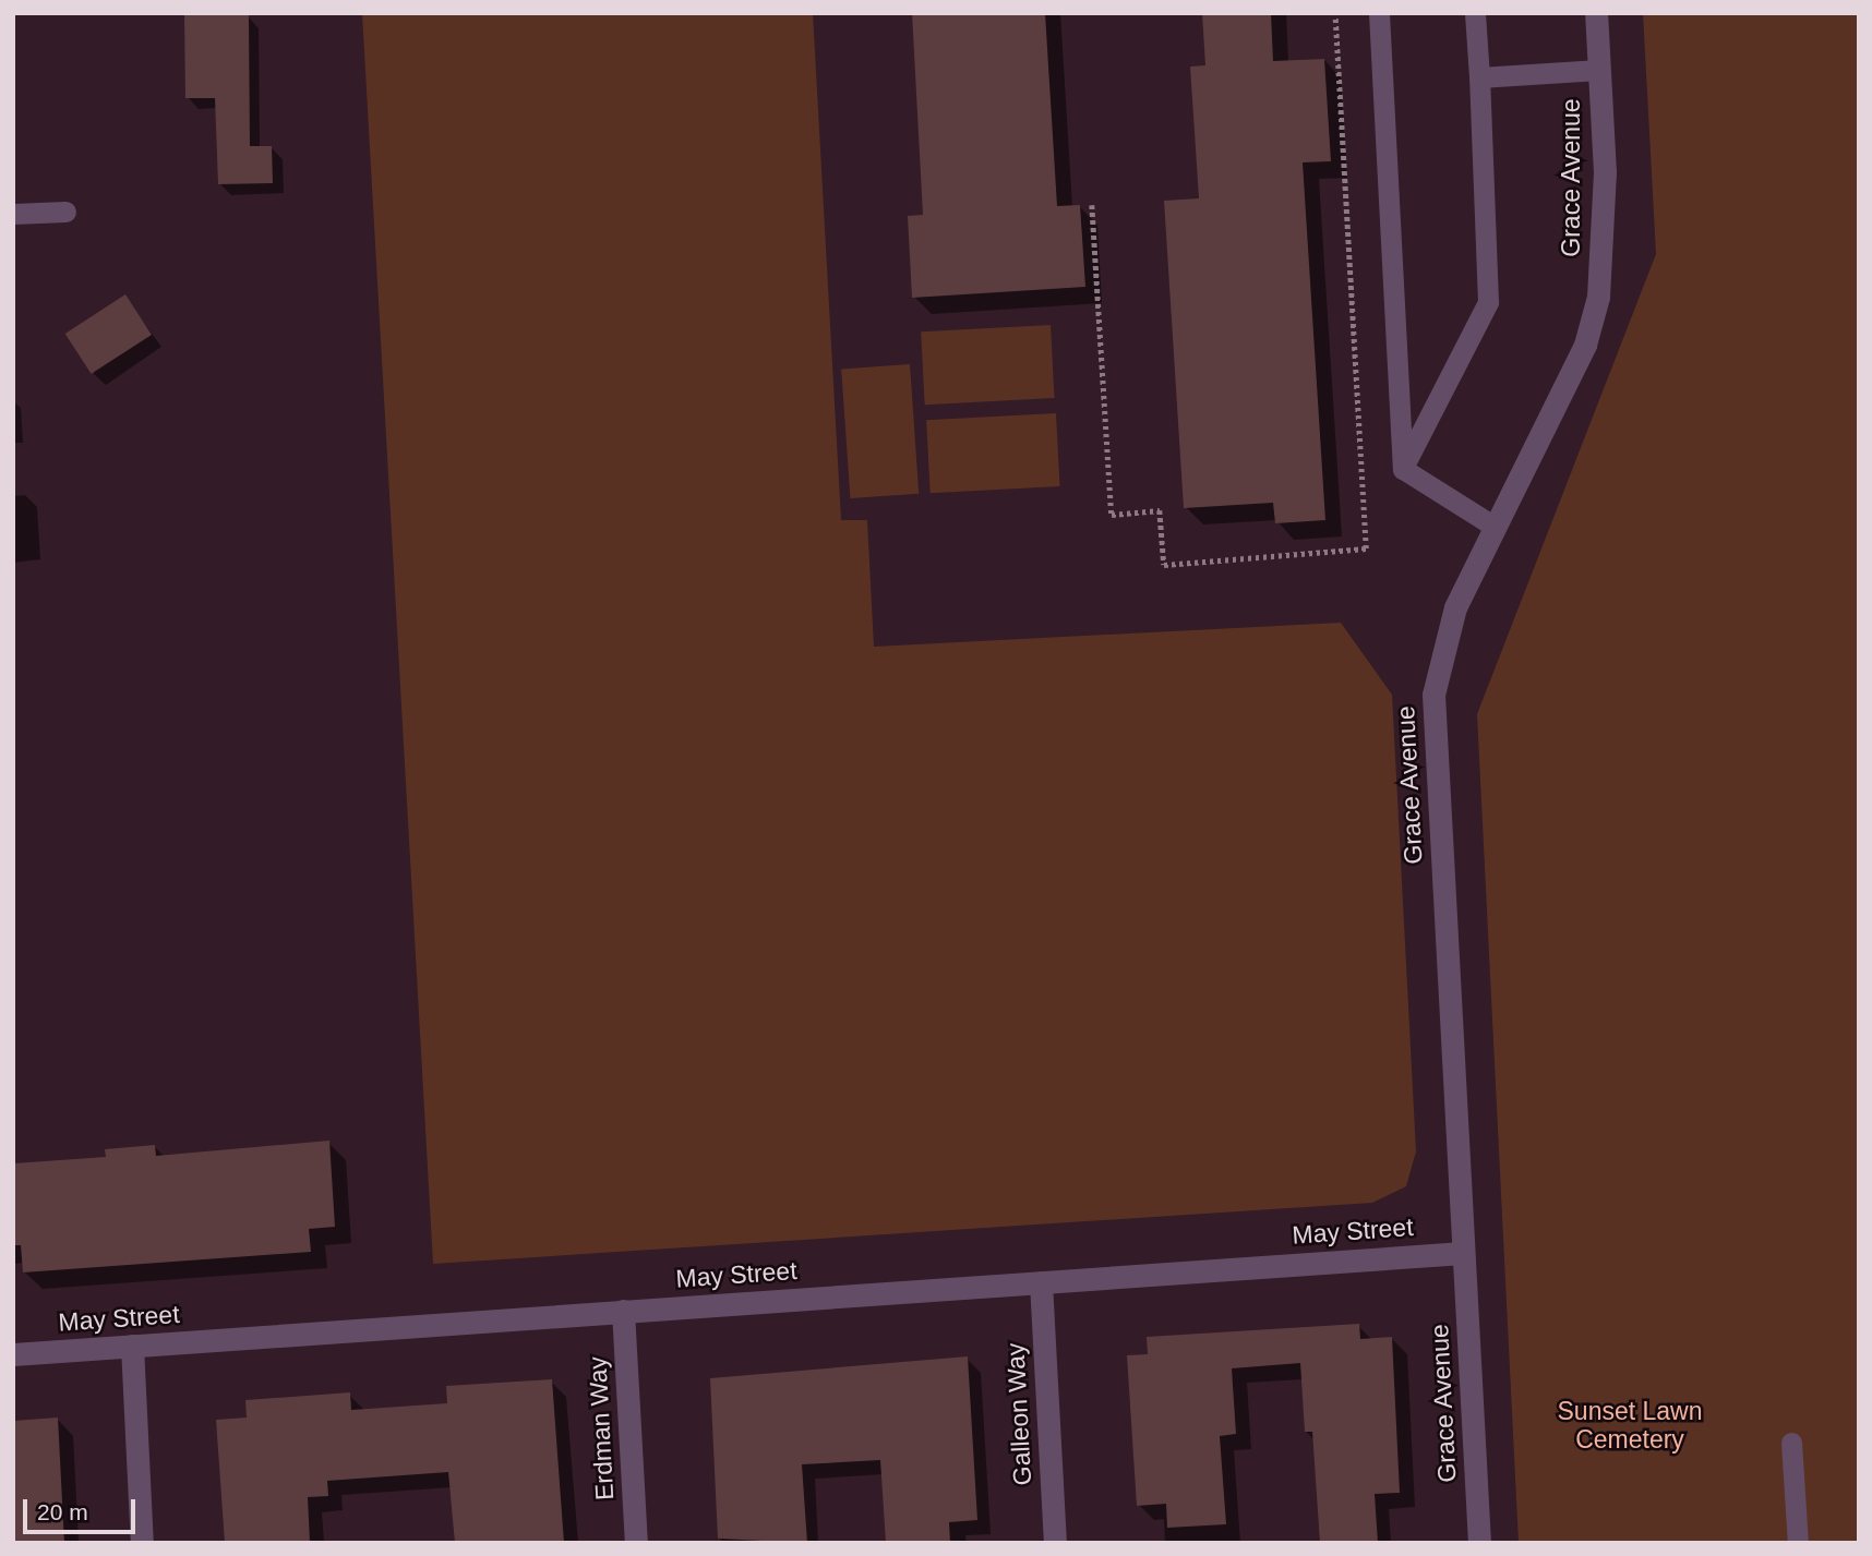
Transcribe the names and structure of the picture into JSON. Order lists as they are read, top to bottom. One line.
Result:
{"streets":{"street":["Grace Avenue","May Street","Galleon Way","Erdman Way"]},"crossings":[["Grace Avenue","May Street"],["May Street","Galleon Way"],["May Street","Erdman Way"]],"parks":["Sunset Lawn Cemetery"],"scale_bar":"20 m"}
